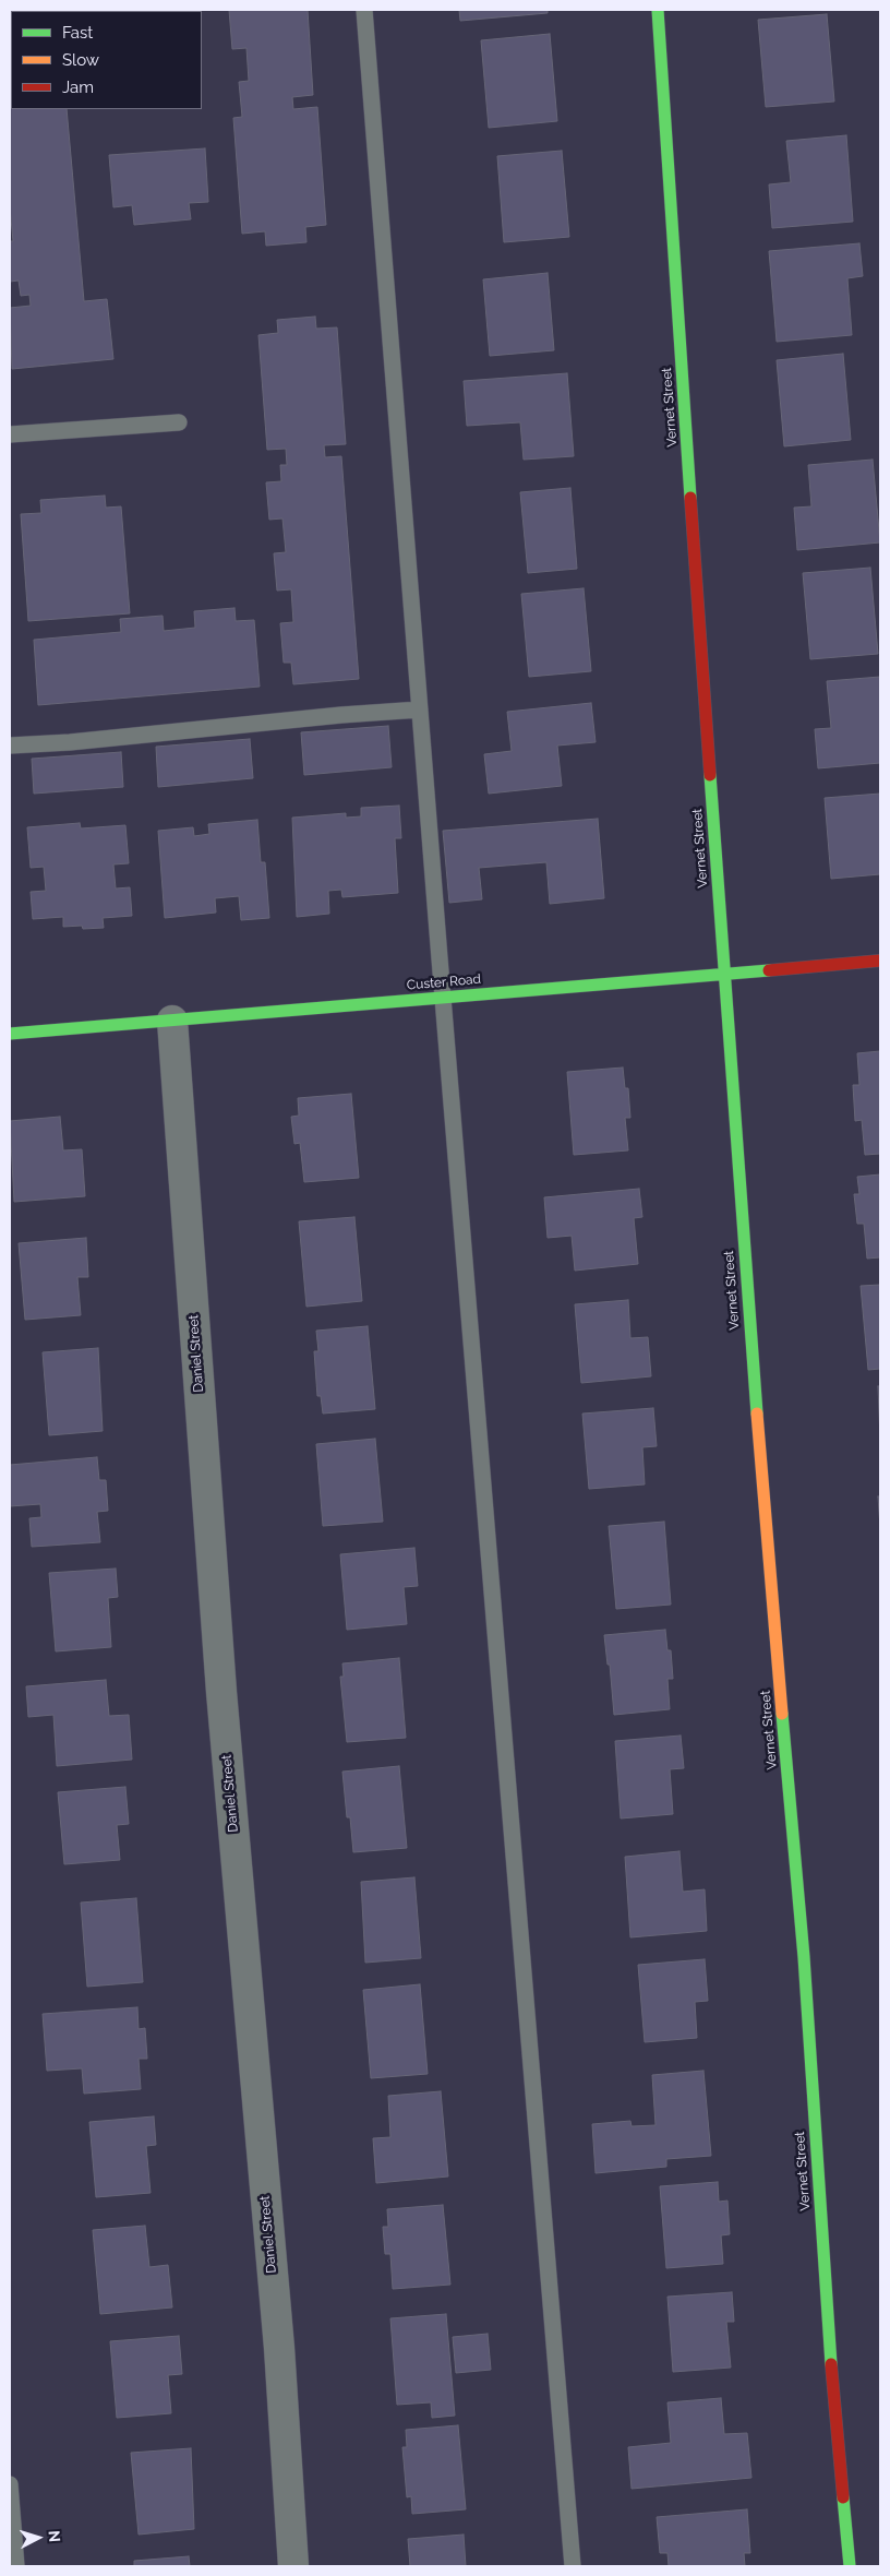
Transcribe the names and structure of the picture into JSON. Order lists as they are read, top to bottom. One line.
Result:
{"streets":{"street":["Vernet Street","Custer Road","Daniel Street"]},"crossings":[["Vernet Street","Custer Road"],["Custer Road","Daniel Street"]],"legend":["Fast","Slow","Jam"],"north":"right"}
